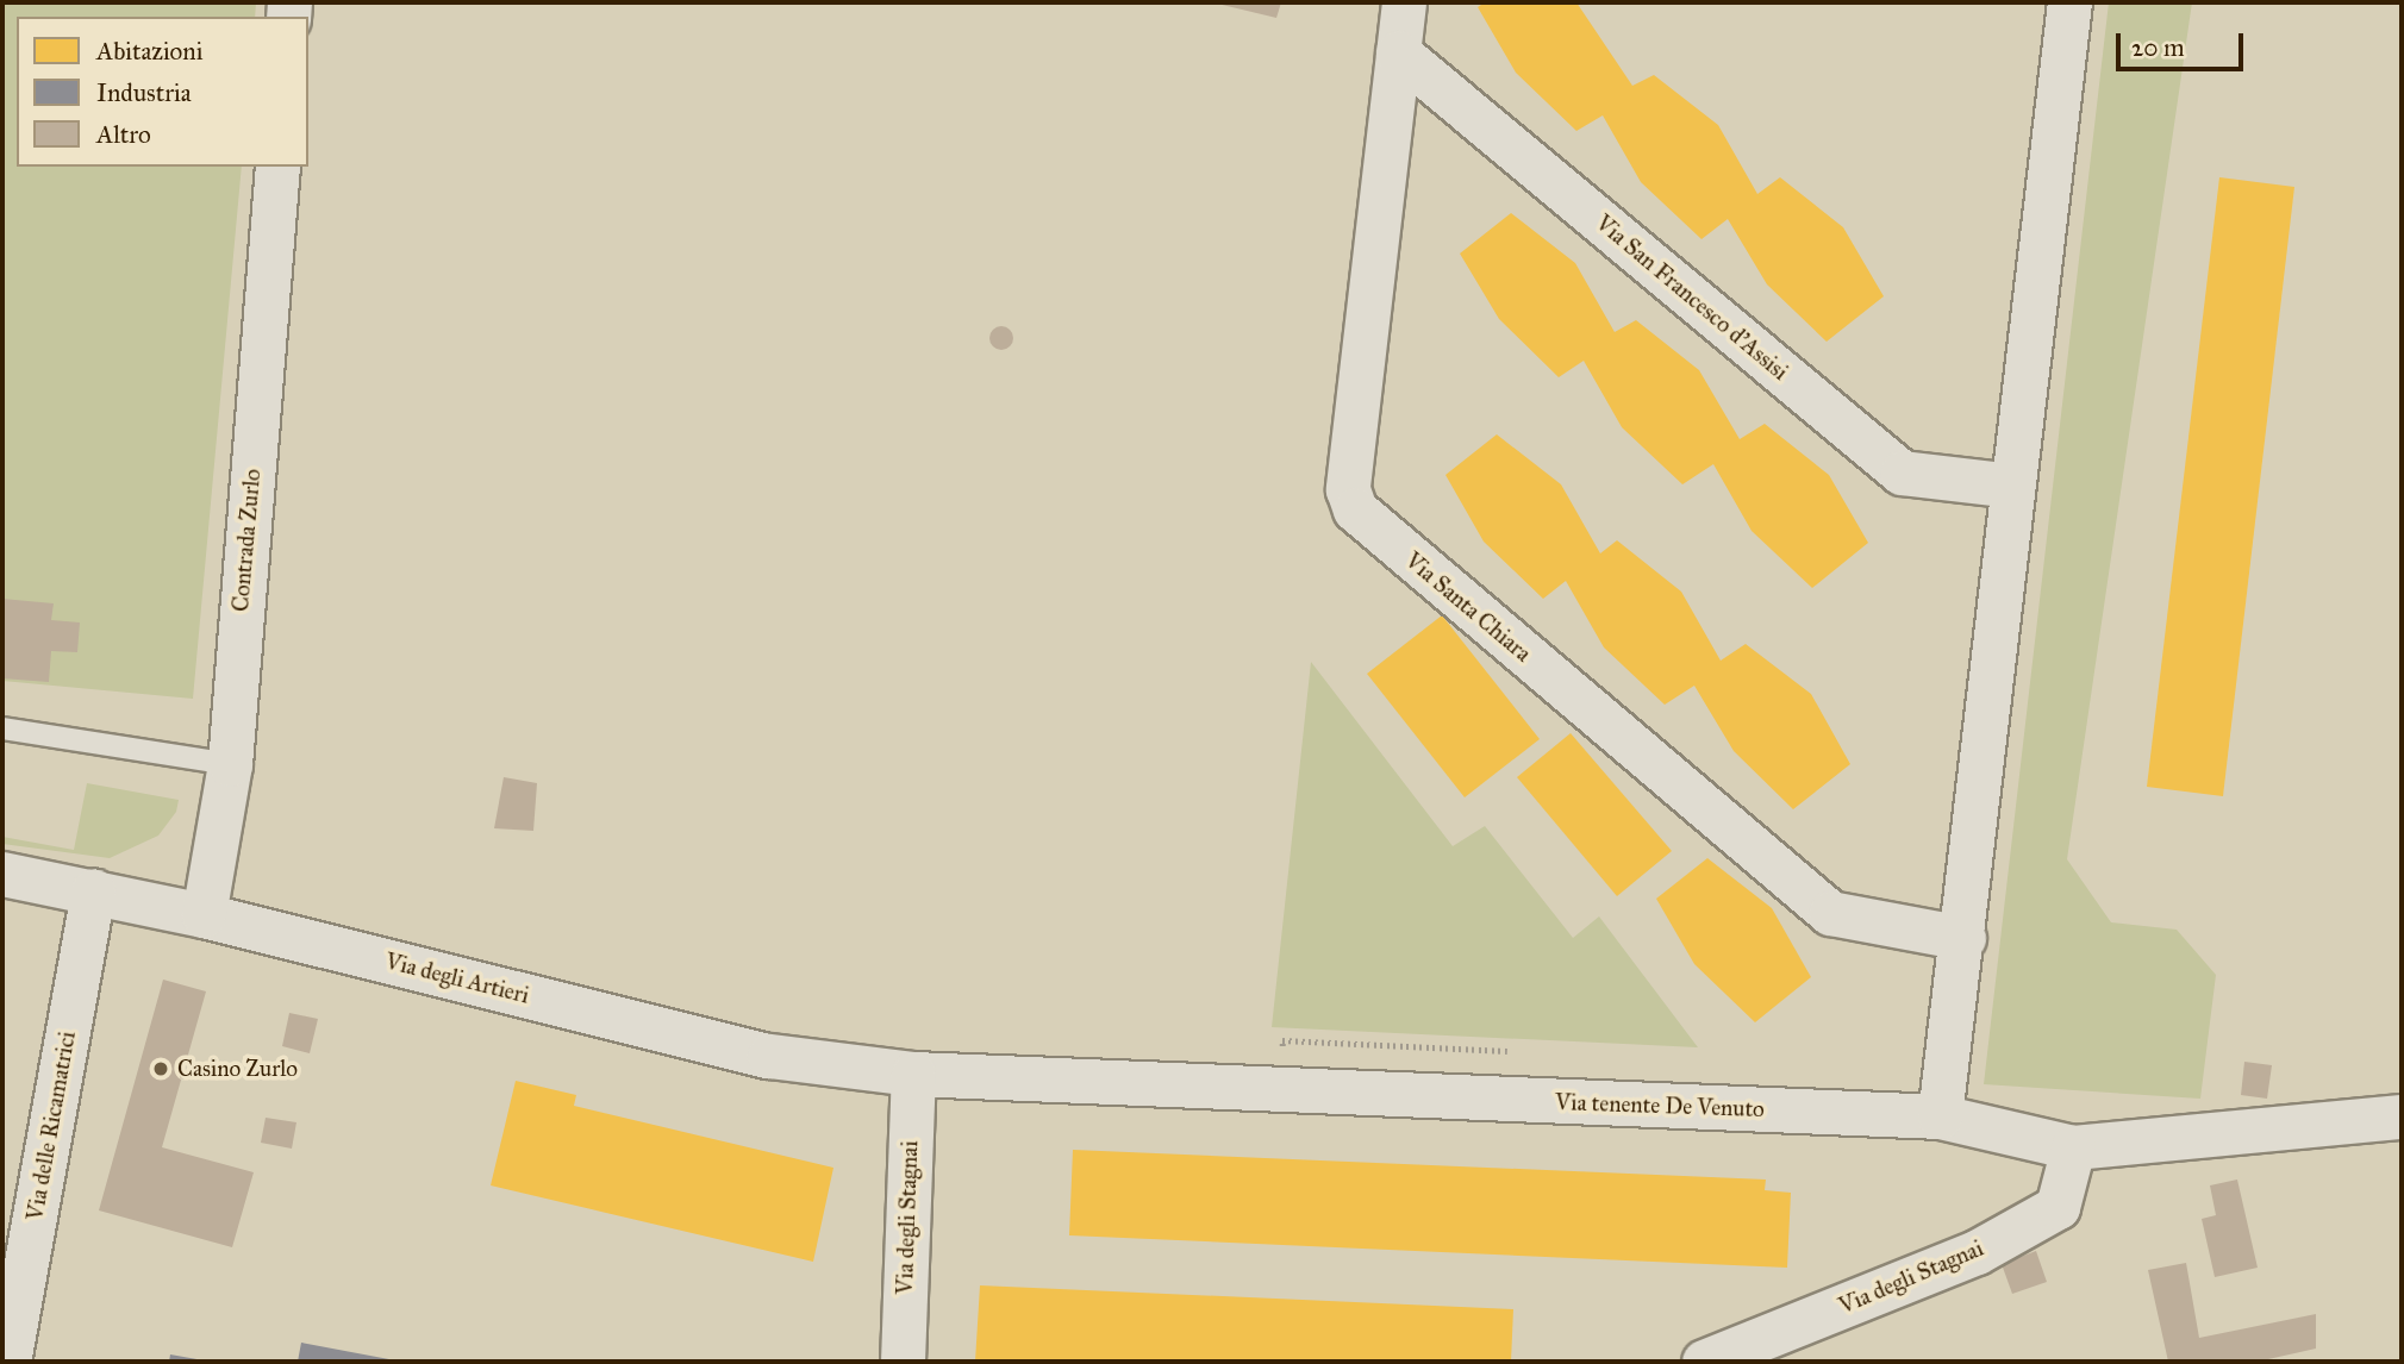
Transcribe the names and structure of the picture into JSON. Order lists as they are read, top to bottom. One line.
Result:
{"streets":{"street":["Via San Francesco d'Assisi","Contrada Zurlo","Via Santa Chiara","Via degli Artieri","Via tenente De Venuto","Via delle Ricamatrici","Via degli Stagnai"]},"crossings":[["Via San Francesco d'Assisi","Via Santa Chiara"],["Contrada Zurlo","Via degli Artieri"],["Via degli Artieri","Via tenente De Venuto"],["Via degli Artieri","Via delle Ricamatrici"],["Via degli Artieri","Via degli Stagnai"],["Via tenente De Venuto","Via degli Stagnai"]],"places":["Casino Zurlo"],"legend":["Abitazioni","Industria","Altro"],"scale_bar":"20 m"}
